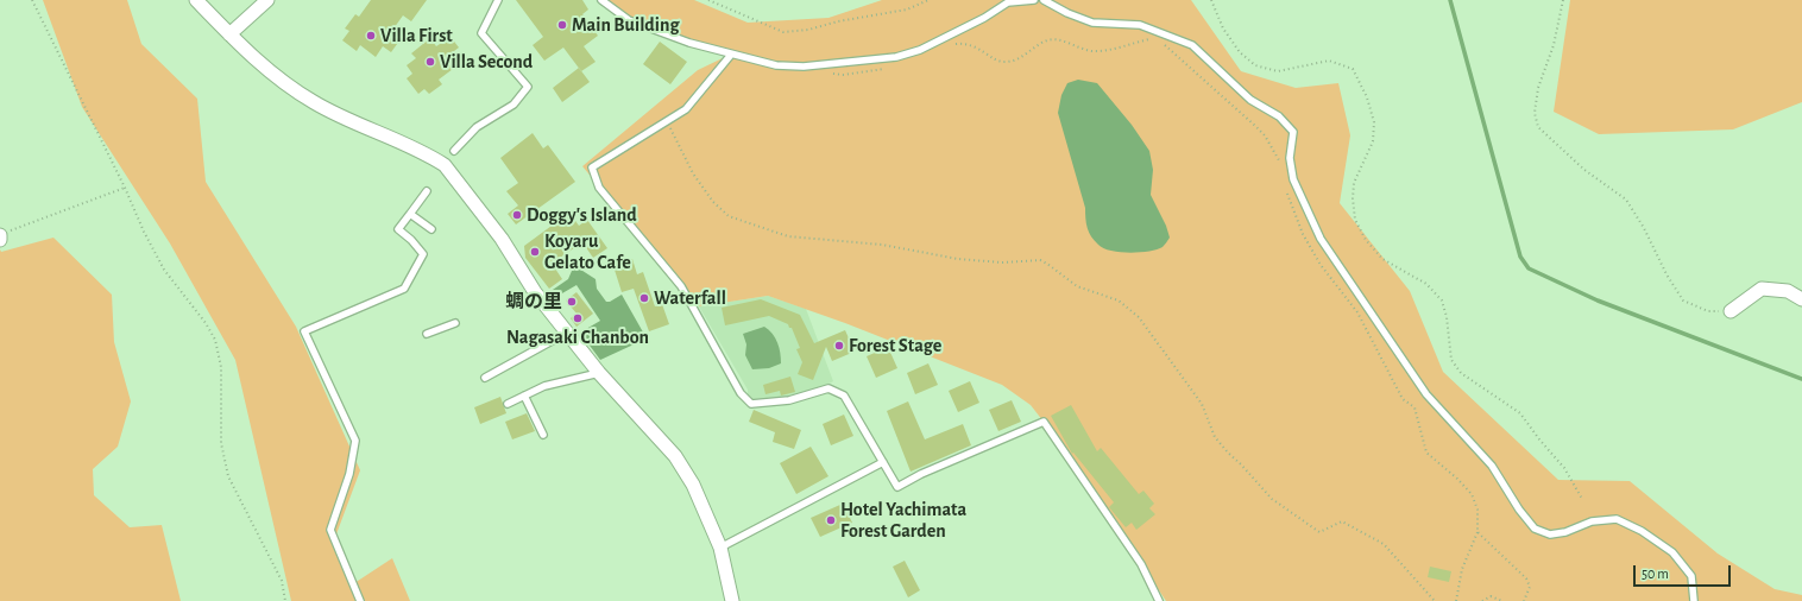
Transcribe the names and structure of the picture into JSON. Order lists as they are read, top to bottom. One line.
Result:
{"places":["Main Building","Villa First","Villa Second","Doggy's Island","Koyaru Gelato Cafe","Waterfall","蜩の里","Nagasaki Chanbon","Forest Stage","Hotel Yachimata Forest Garden"],"scale_bar":"50 m"}
